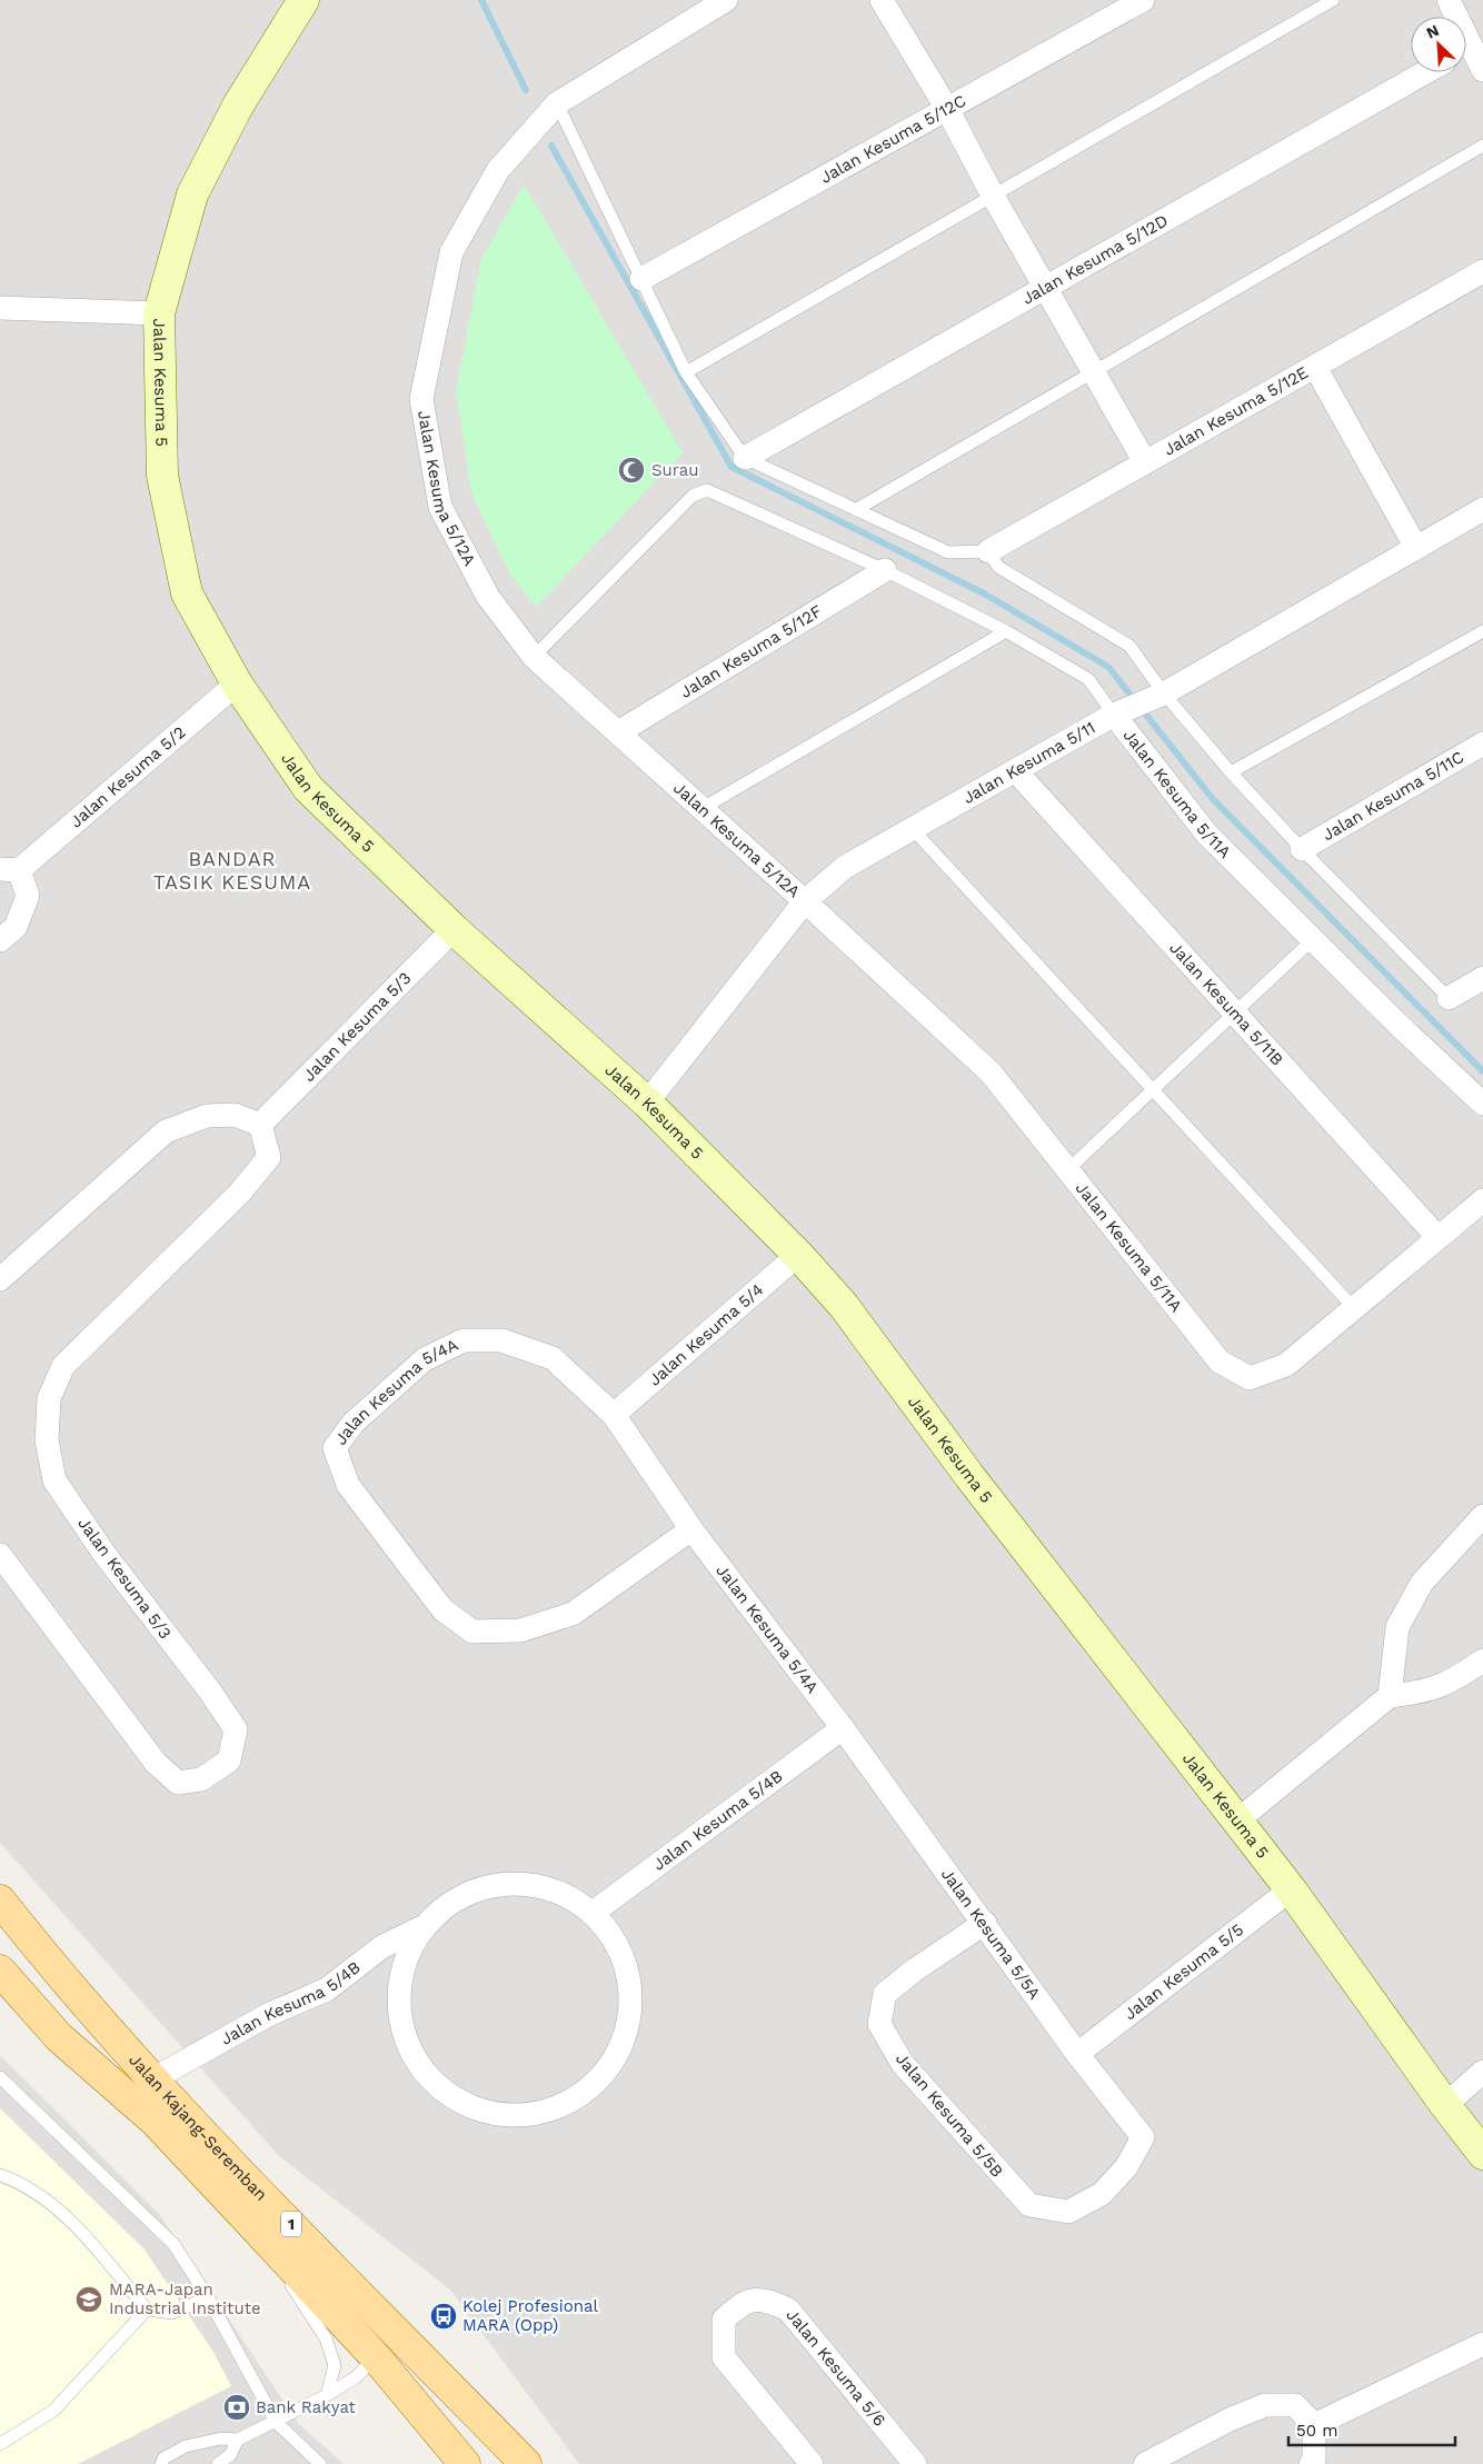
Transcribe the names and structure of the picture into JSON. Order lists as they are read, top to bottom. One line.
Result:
{"streets":{"main road":["Jalan Kajang-Seremban","1"],"street":["Jalan Kesuma 5/12C","Jalan Kesuma 5/12D","Jalan Kesuma 5","Jalan Kesuma 5/12E","Jalan Kesuma 5/12A","Jalan Kesuma 5/12F","Jalan Kesuma 5/11","Jalan Kesuma 5/2","Jalan Kesuma 5/11A","Jalan Kesuma 5/11C","Jalan Kesuma 5/11B","Jalan Kesuma 5/3","Jalan Kesuma 5/4","Jalan Kesuma 5/4A","Jalan Kesuma 5/4B","Jalan Kesuma 5/5A","Jalan Kesuma 5/5","Jalan Kesuma 5/5B","Jalan Kesuma 5/6"]},"crossings":[["Jalan Kesuma 5","Jalan Kesuma 5/11"],["Jalan Kesuma 5","Jalan Kesuma 5/2"],["Jalan Kesuma 5","Jalan Kesuma 5/3"],["Jalan Kesuma 5","Jalan Kesuma 5/4"],["Jalan Kesuma 5","Jalan Kesuma 5/5"],["Jalan Kesuma 5/12A","Jalan Kesuma 5/12F"],["Jalan Kesuma 5/12A","Jalan Kesuma 5/11"],["Jalan Kesuma 5/12A","Jalan Kesuma 5/11A"],["Jalan Kesuma 5/11","Jalan Kesuma 5/11A"],["Jalan Kesuma 5/11","Jalan Kesuma 5/11B"],["Jalan Kesuma 5/11A","Jalan Kesuma 5/11B"],["Jalan Kesuma 5/4","Jalan Kesuma 5/4A"],["Jalan Kesuma 5/4A","Jalan Kesuma 5/4B"],["Jalan Kesuma 5/4A","Jalan Kesuma 5/5A"],["Jalan Kesuma 5/4B","Jalan Kesuma 5/5A"],["Jalan Kesuma 5/4B","Jalan Kajang-Seremban"],["Jalan Kesuma 5/5A","Jalan Kesuma 5/5"],["Jalan Kesuma 5/5A","Jalan Kesuma 5/5B"]],"districts":["BANDAR TASIK KESUMA"],"places":{"mosque":["Surau"],"school or university":["MARA-Japan Industrial Institute"],"bus stop":["Kolej Profesional MARA (Opp)"],"bank":["Bank Rakyat"]},"scale_bar":"50 m","north":"top left"}
